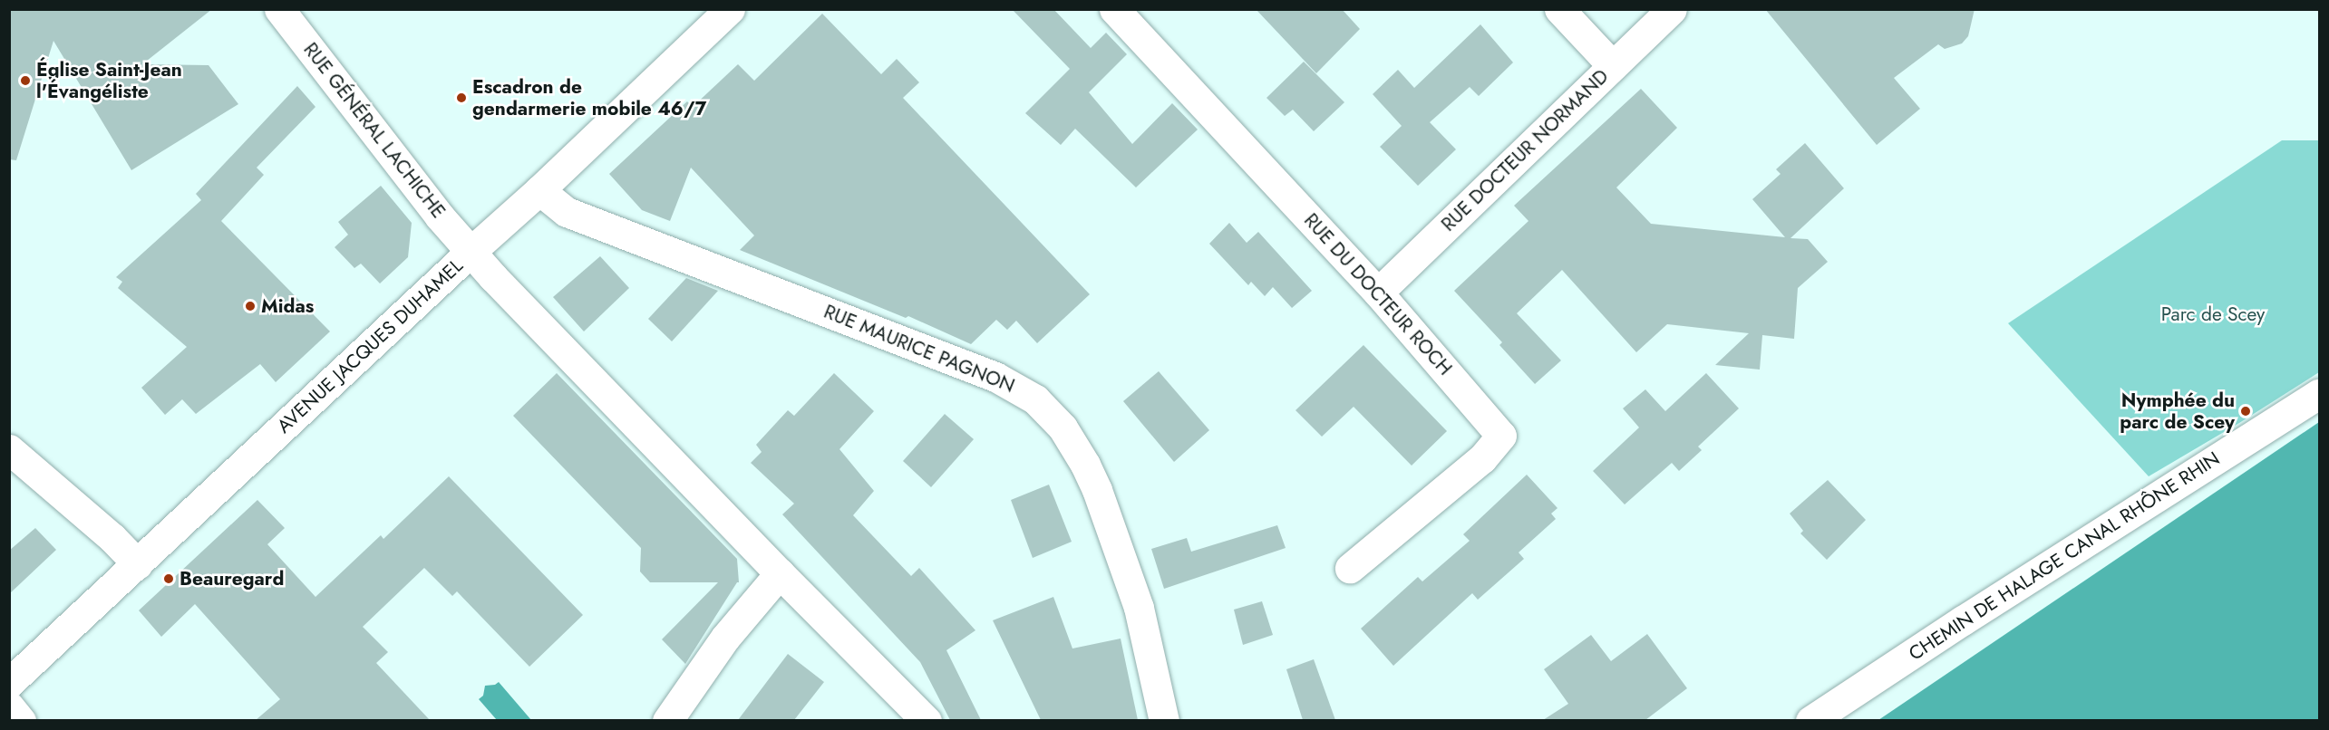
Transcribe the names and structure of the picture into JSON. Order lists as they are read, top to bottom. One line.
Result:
{"streets":{"street":["RUE GÉNÉRAL LACHICHE","RUE DOCTEUR NORMAND","RUE DU DOCTEUR ROCH","AVENUE JACQUES DUHAMEL","RUE MAURICE PAGNON","CHEMIN DE HALAGE CANAL RHÔNE RHIN"]},"crossings":[["RUE GÉNÉRAL LACHICHE","AVENUE JACQUES DUHAMEL"],["RUE DOCTEUR NORMAND","RUE DU DOCTEUR ROCH"],["AVENUE JACQUES DUHAMEL","RUE MAURICE PAGNON"]],"parks":["Parc de Scey"],"places":["Église Saint-Jean l'Évangéliste","Escadron de gendarmerie mobile 46/7","Midas","Nymphée du parc de Scey","Beauregard"]}
